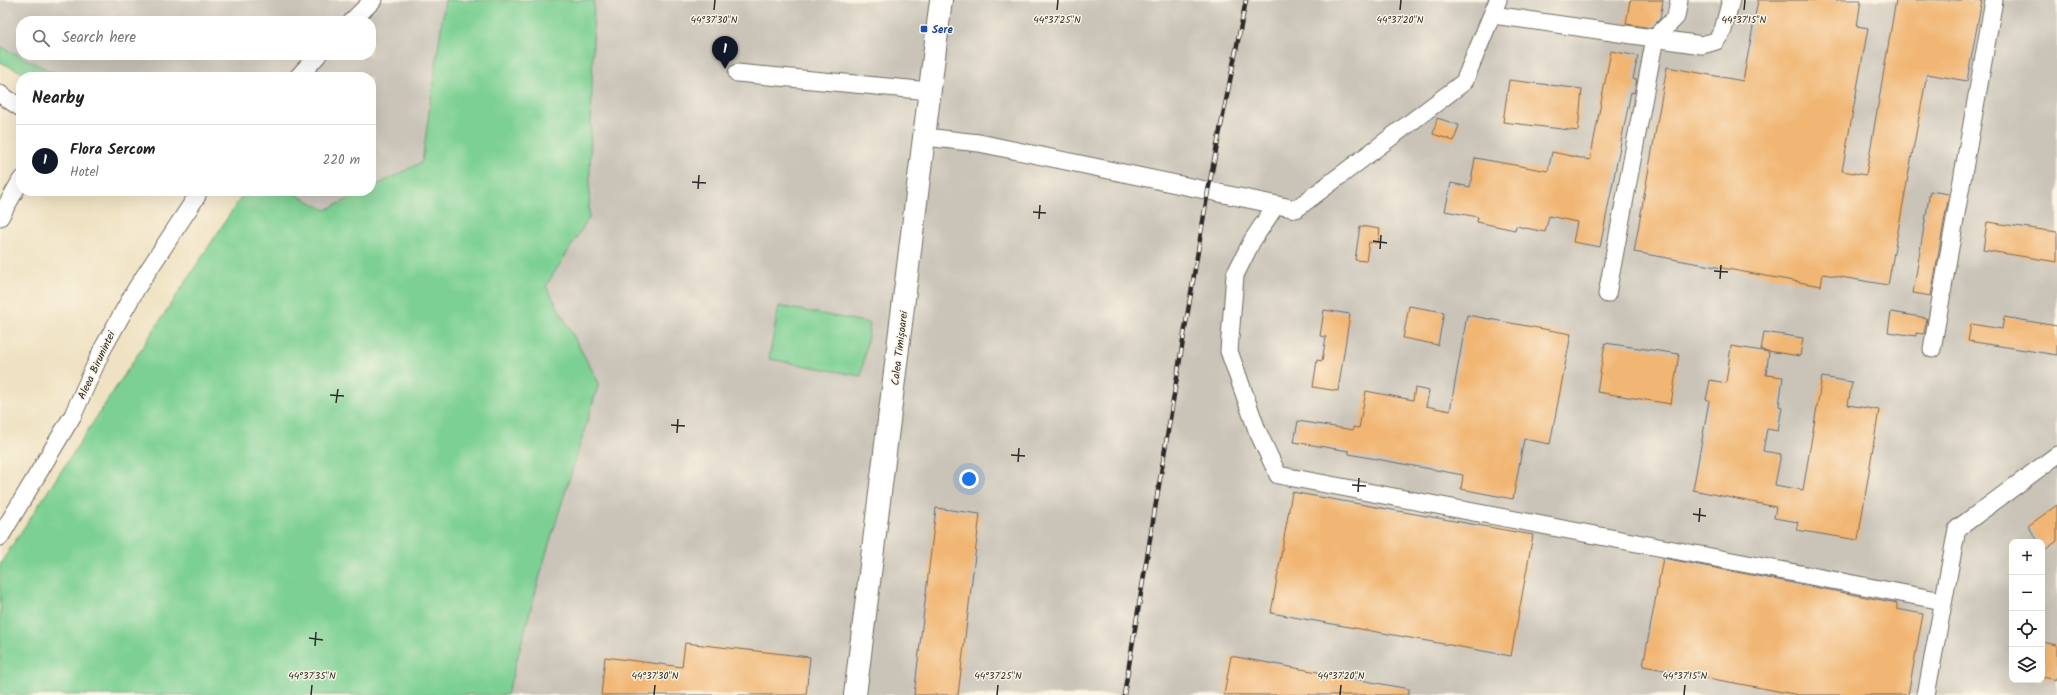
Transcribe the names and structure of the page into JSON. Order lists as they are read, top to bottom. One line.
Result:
{"streets":{"main road":["Calea Timișoarei"],"street":["Aleea Birunintei"]},"places":{"transit":["Sere"]},"page":{"search":"Search here","pins":"1","heading":"Nearby","list":[{"mark":"1","name":"Flora Sercom","note":"Hotel","value":"220 m"}],"map_buttons":["+","−"]},"coordinates":["44°37'30\"N","44°37'25\"N","44°37'20\"N","44°37'15\"N","44°37'35\"N"]}
